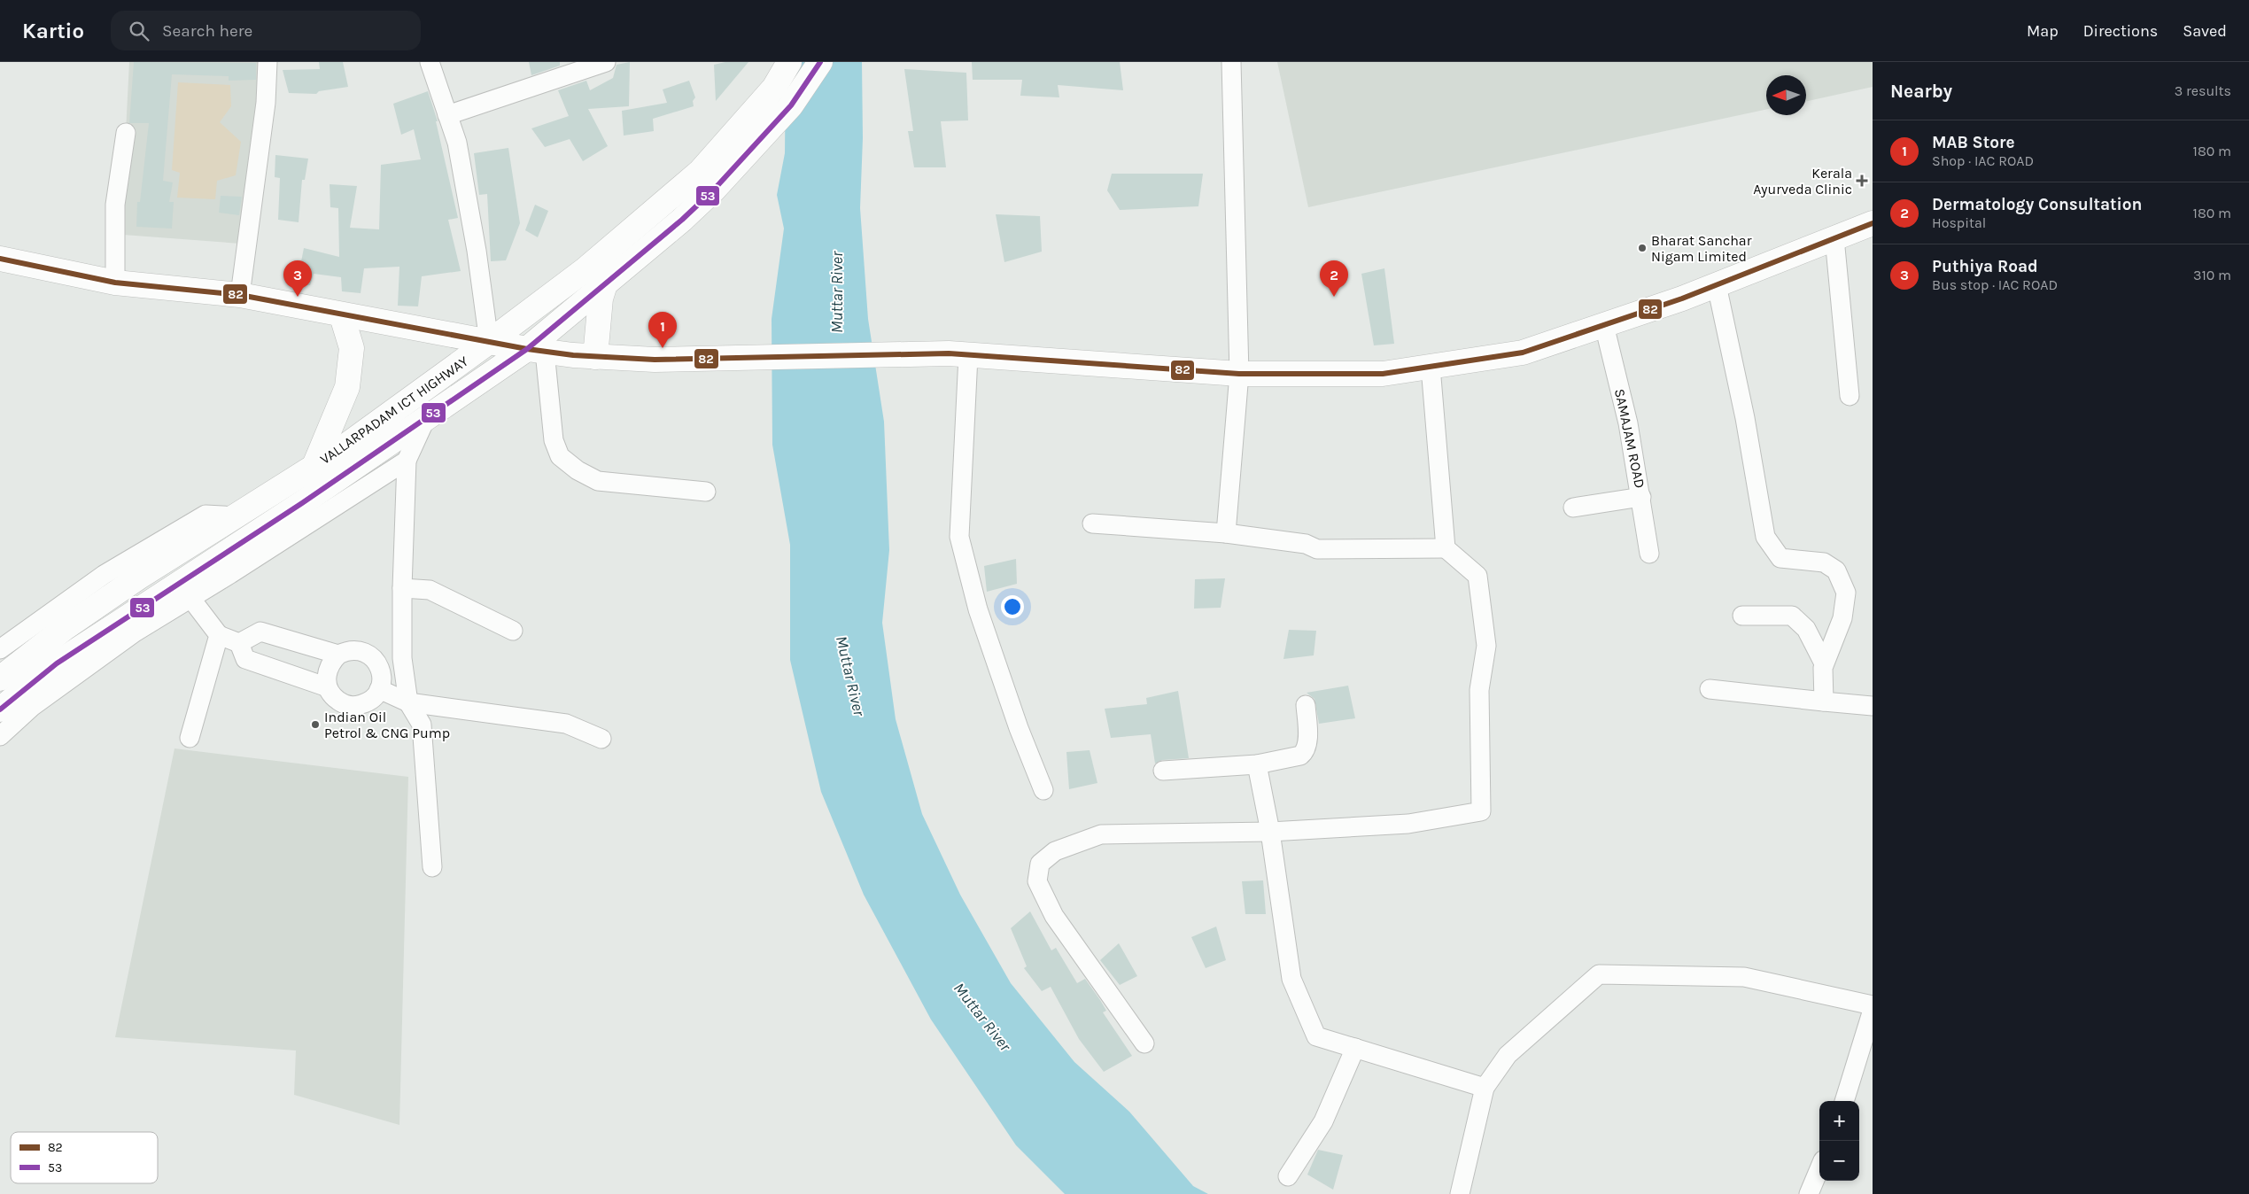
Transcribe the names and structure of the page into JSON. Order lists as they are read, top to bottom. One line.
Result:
{"streets":{"main road":["VALLARPADAM ICT HIGHWAY"],"street":["SAMAJAM ROAD"]},"water":["Muttar River"],"places":{"health":["Kerala Ayurveda Clinic"],"other":["Bharat Sanchar Nigam Limited","Indian Oil Petrol & CNG Pump"]},"lines":["transit line 53","transit line 82"],"legend":["82","53"],"north":"left","page":{"header":"Kartio","search":"Search here","nav":["Map","Directions","Saved"],"heading":["Nearby","3 results"],"list":[{"mark":"1","name":"MAB Store","note":"Shop · IAC ROAD","value":"180 m"},{"mark":"2","name":"Dermatology Consultation","note":"Hospital","value":"180 m"},{"mark":"3","name":"Puthiya Road","note":"Bus stop · IAC ROAD","value":"310 m"}],"pins":["2","3","1"],"map_buttons":["+","−"]}}
